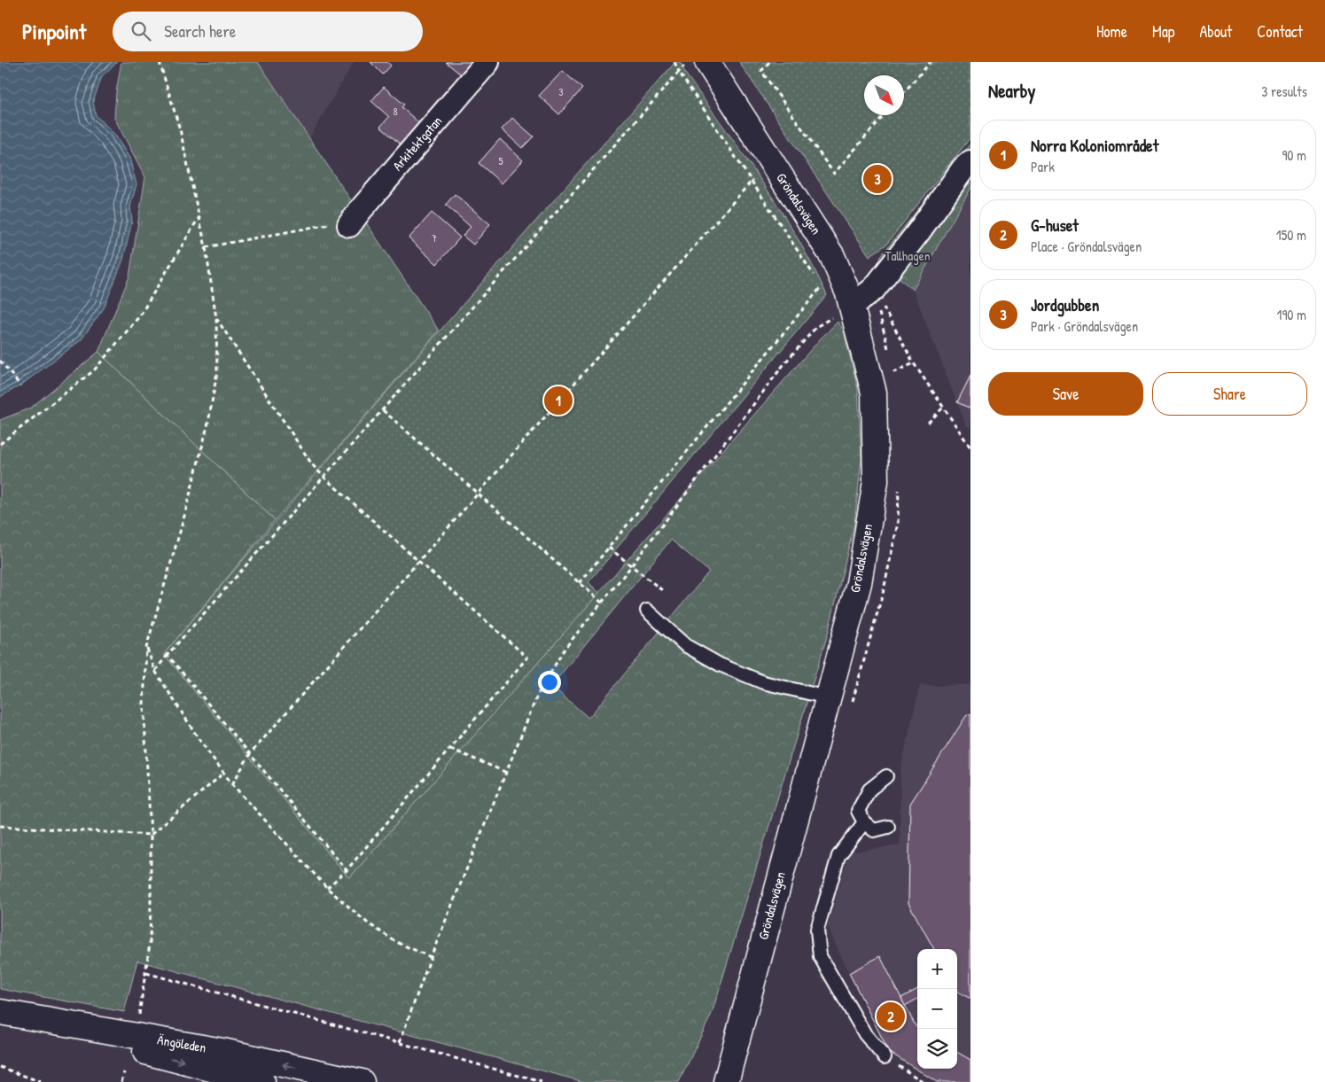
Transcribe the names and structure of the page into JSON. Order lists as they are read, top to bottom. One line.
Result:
{"streets":{"street":["Arkitektgatan","Gröndalsvägen","Ängöleden"]},"parks":["Tallhagen"],"house_numbers":["3","8","5","7"],"north":"bottom right","page":{"header":"Pinpoint","search":"Search here","nav":["Home","Map","About","Contact"],"heading":["Nearby","3 results"],"list":[{"mark":"1","name":"Norra Koloniområdet","note":"Park","value":"90 m"},{"mark":"2","name":"G-huset","note":"Place · Gröndalsvägen","value":"150 m"},{"mark":"3","name":"Jordgubben","note":"Park · Gröndalsvägen","value":"190 m"}],"pins":["3","1","2"],"buttons":["Save","Share"],"map_buttons":["+","−"]}}
